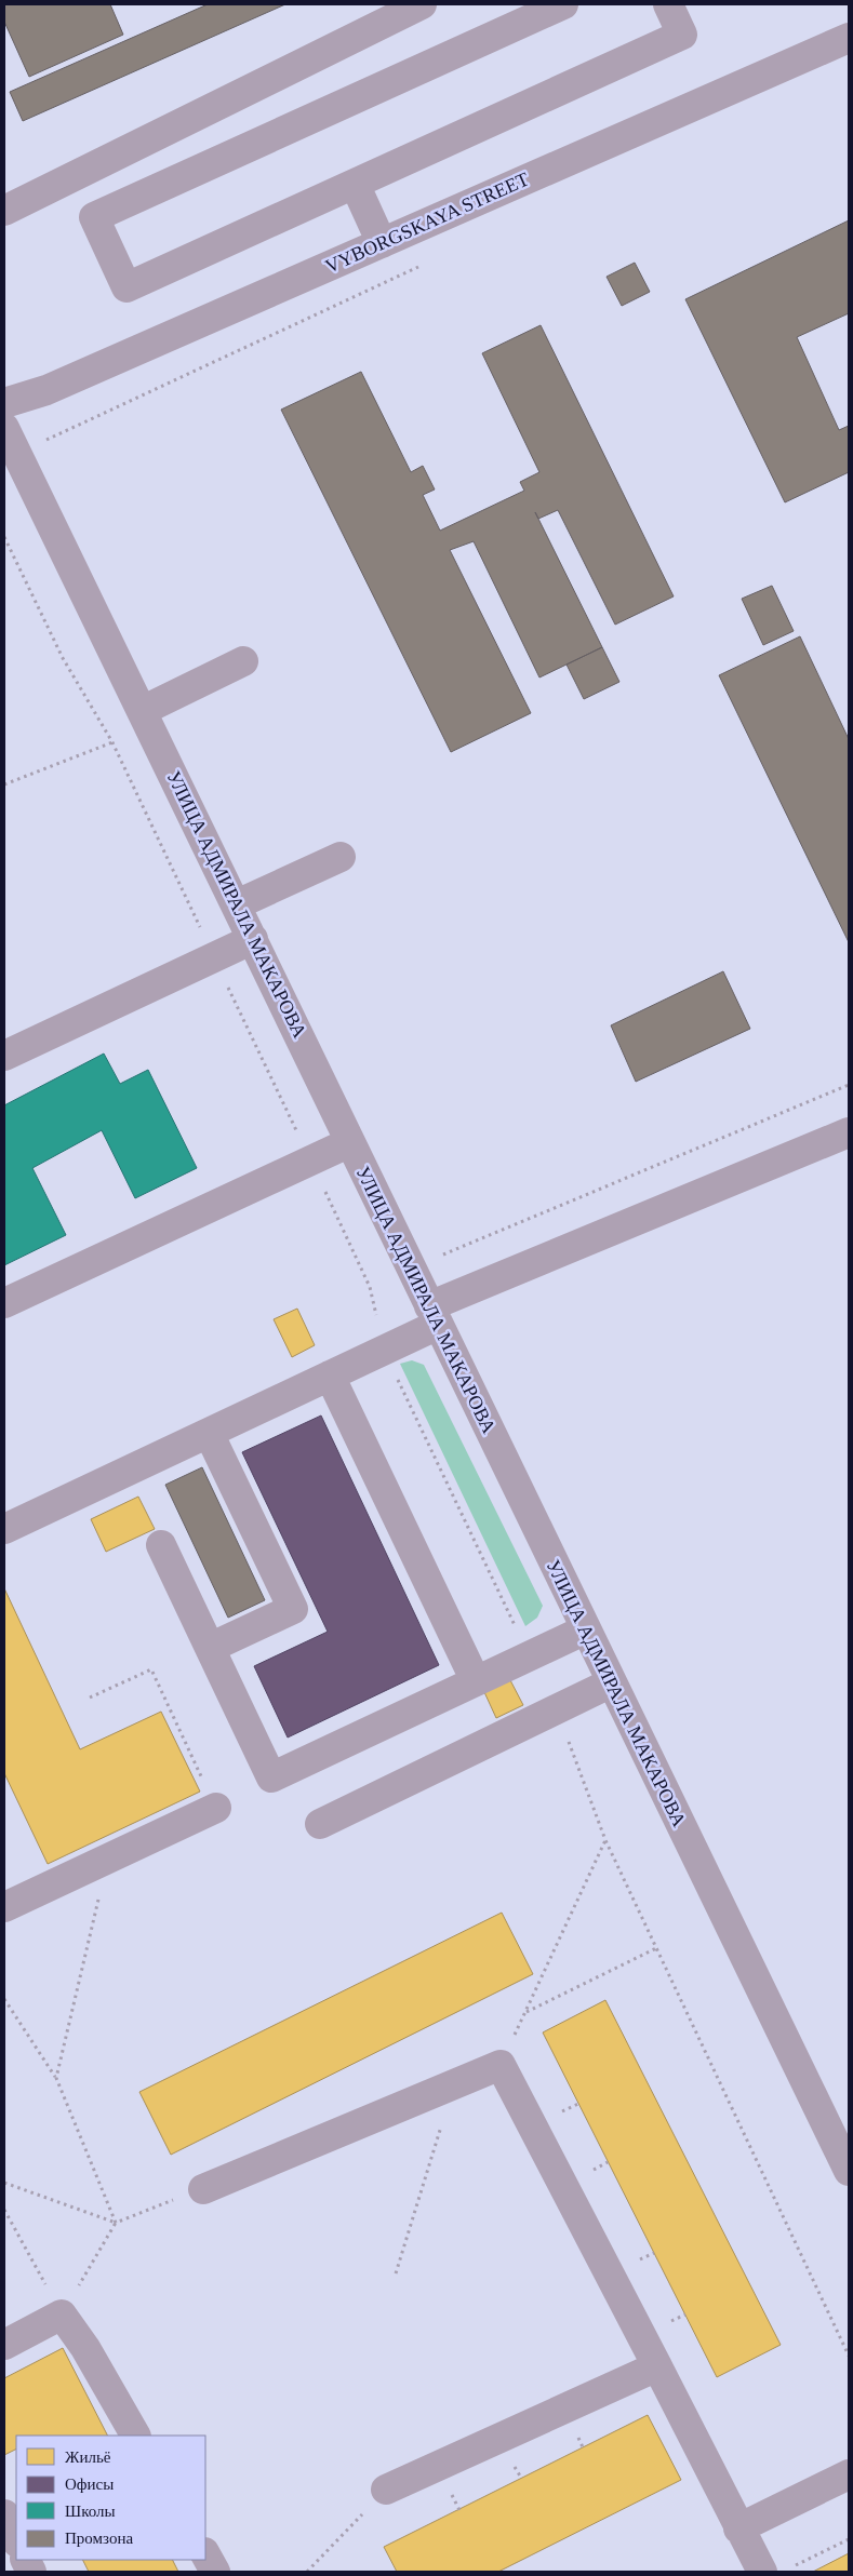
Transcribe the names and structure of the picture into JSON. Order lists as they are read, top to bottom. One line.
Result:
{"streets":{"street":["VYBORGSKAYA STREET","УЛИЦА АДМИРАЛА МАКАРОВА"]},"legend":["Жильё","Офисы","Школы","Промзона"]}
